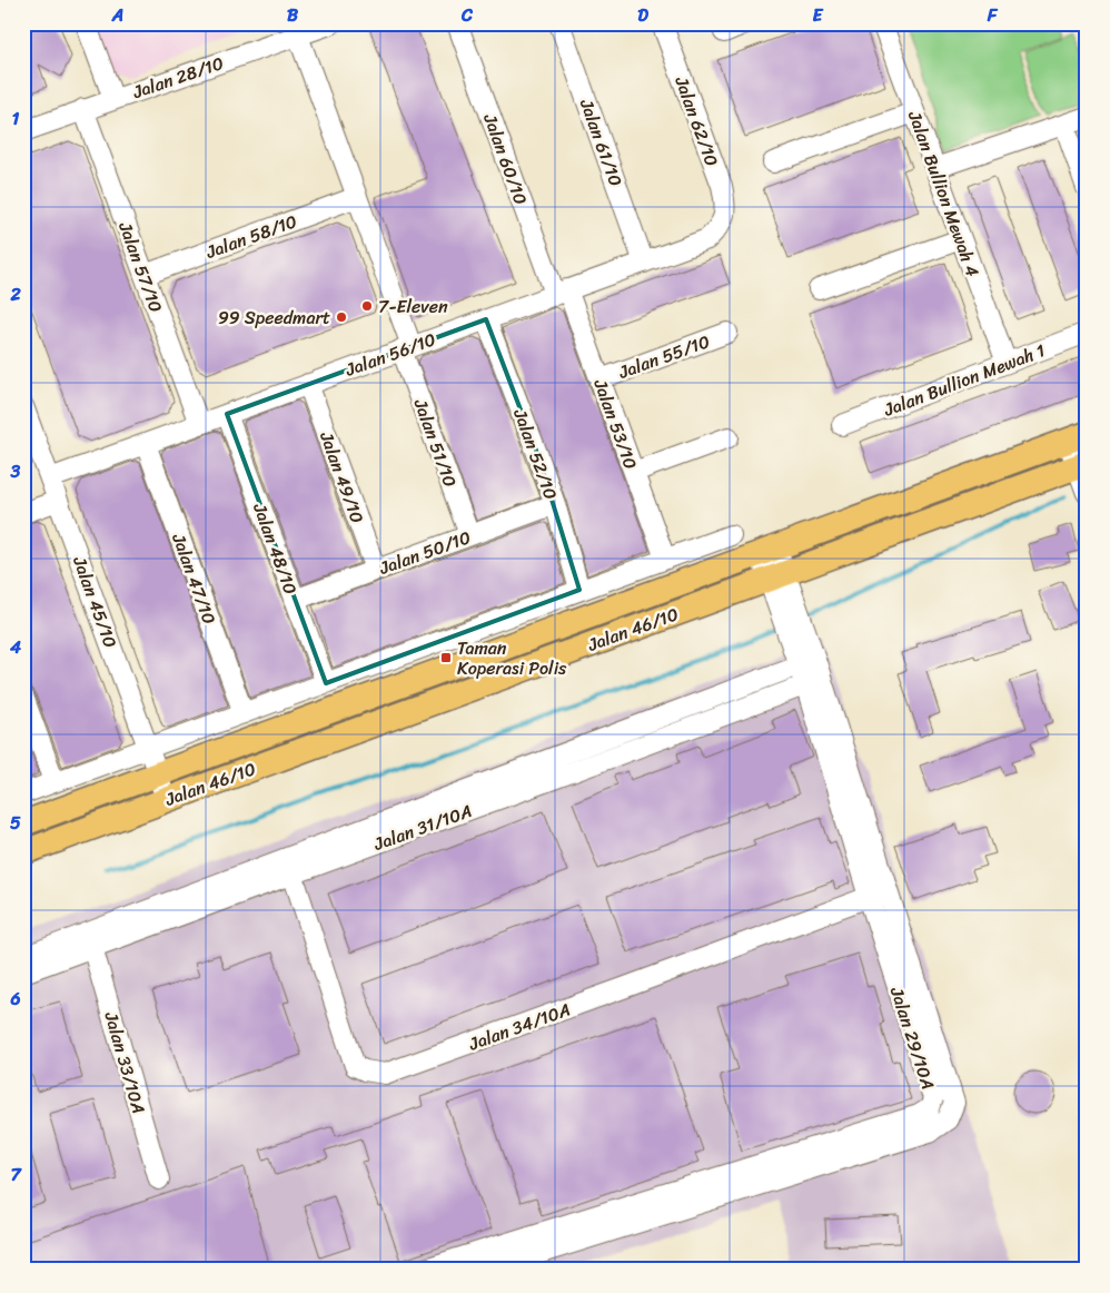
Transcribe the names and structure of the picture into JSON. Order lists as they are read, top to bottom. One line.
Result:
{"streets":{"main road":["Jalan 46/10"],"street":["Jalan 28/10","Jalan 62/10","Jalan 61/10","Jalan 60/10","Jalan Bullion Mewah 4","Jalan 58/10","Jalan 57/10","Jalan 56/10","Jalan 55/10","Jalan Bullion Mewah 1","Jalan 53/10","Jalan 51/10","Jalan 52/10","Jalan 49/10","Jalan 48/10","Jalan 50/10","Jalan 47/10","Jalan 45/10","Jalan 31/10A","Jalan 34/10A","Jalan 29/10A","Jalan 33/10A"]},"crossings":[["Jalan 28/10","Jalan 57/10"],["Jalan 62/10","Jalan 56/10"],["Jalan 61/10","Jalan 56/10"],["Jalan 60/10","Jalan 56/10"],["Jalan 60/10","Jalan 53/10"],["Jalan Bullion Mewah 4","Jalan Bullion Mewah 1"],["Jalan 58/10","Jalan 57/10"],["Jalan 57/10","Jalan 56/10"],["Jalan 56/10","Jalan 53/10"],["Jalan 56/10","Jalan 51/10"],["Jalan 56/10","Jalan 52/10"],["Jalan 56/10","Jalan 49/10"],["Jalan 56/10","Jalan 48/10"],["Jalan 56/10","Jalan 47/10"],["Jalan 56/10","Jalan 45/10"],["Jalan 55/10","Jalan 53/10"],["Jalan 51/10","Jalan 50/10"],["Jalan 52/10","Jalan 50/10"],["Jalan 49/10","Jalan 50/10"],["Jalan 48/10","Jalan 50/10"],["Jalan 45/10","Jalan 46/10"],["Jalan 46/10","Jalan 29/10A"],["Jalan 31/10A","Jalan 34/10A"],["Jalan 31/10A","Jalan 29/10A"],["Jalan 31/10A","Jalan 33/10A"],["Jalan 34/10A","Jalan 29/10A"]],"places":{"other":["7-Eleven","99 Speedmart"],"transit":["Taman Koperasi Polis"]},"grid":{"columns":["A","B","C","D","E","F"],"rows":["1","2","3","4","5","6","7"]}}
